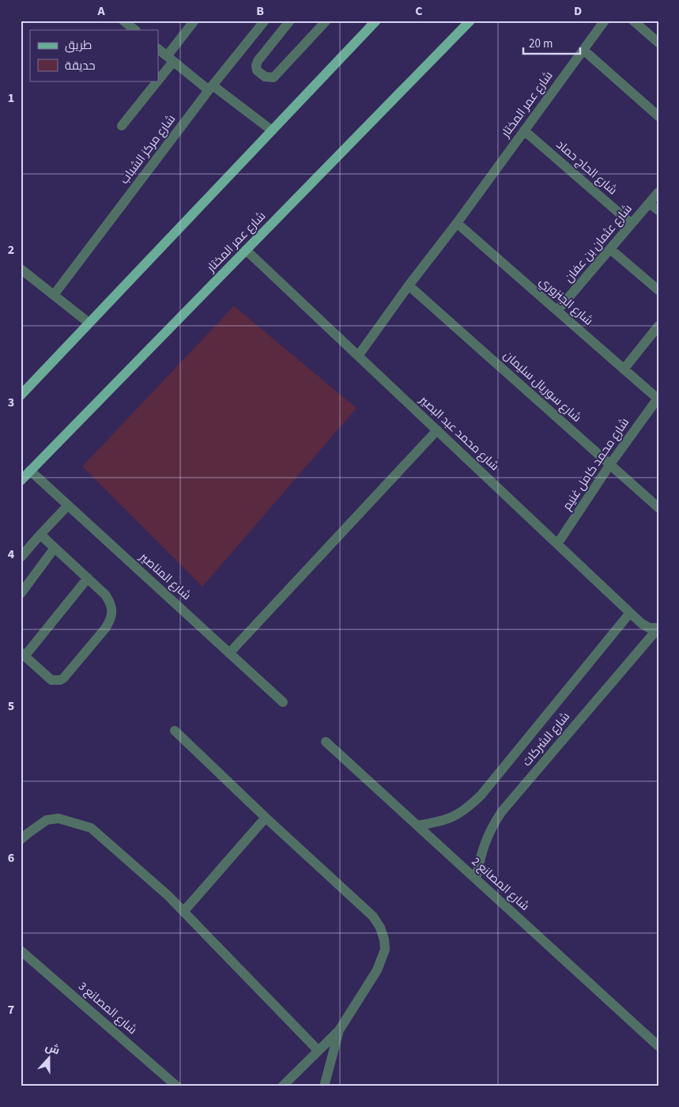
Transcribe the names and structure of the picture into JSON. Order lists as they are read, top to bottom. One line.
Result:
{"streets":{"main road":["شارع عمر المختار"],"street":["شارع مركز الشباب","شارع الحاج حماد","شارع عثمان بن عفان","شارع الجنزوري","شارع سوريال سليمان","شارع محمد عبد البصير","شارع محمد كامل غنيم","شارع المناصير","شارع الشركات","شارع المصانع 2","شارع المصانع 3"]},"crossings":[["شارع عمر المختار","شارع الحاج حماد"],["شارع عمر المختار","شارع الجنزوري"],["شارع عمر المختار","شارع سوريال سليمان"],["شارع عمر المختار","شارع محمد عبد البصير"],["شارع عمر المختار","شارع المناصير"],["شارع الحاج حماد","شارع عثمان بن عفان"],["شارع عثمان بن عفان","شارع الجنزوري"],["شارع الجنزوري","شارع محمد كامل غنيم"],["شارع سوريال سليمان","شارع محمد كامل غنيم"],["شارع محمد عبد البصير","شارع محمد كامل غنيم"],["شارع محمد عبد البصير","شارع الشركات"],["شارع الشركات","شارع المصانع 2"]],"legend":["طريق","حديقة"],"scale_bar":"20 m","north":"top","grid":{"columns":["A","B","C","D"],"rows":["1","2","3","4","5","6","7"]}}
